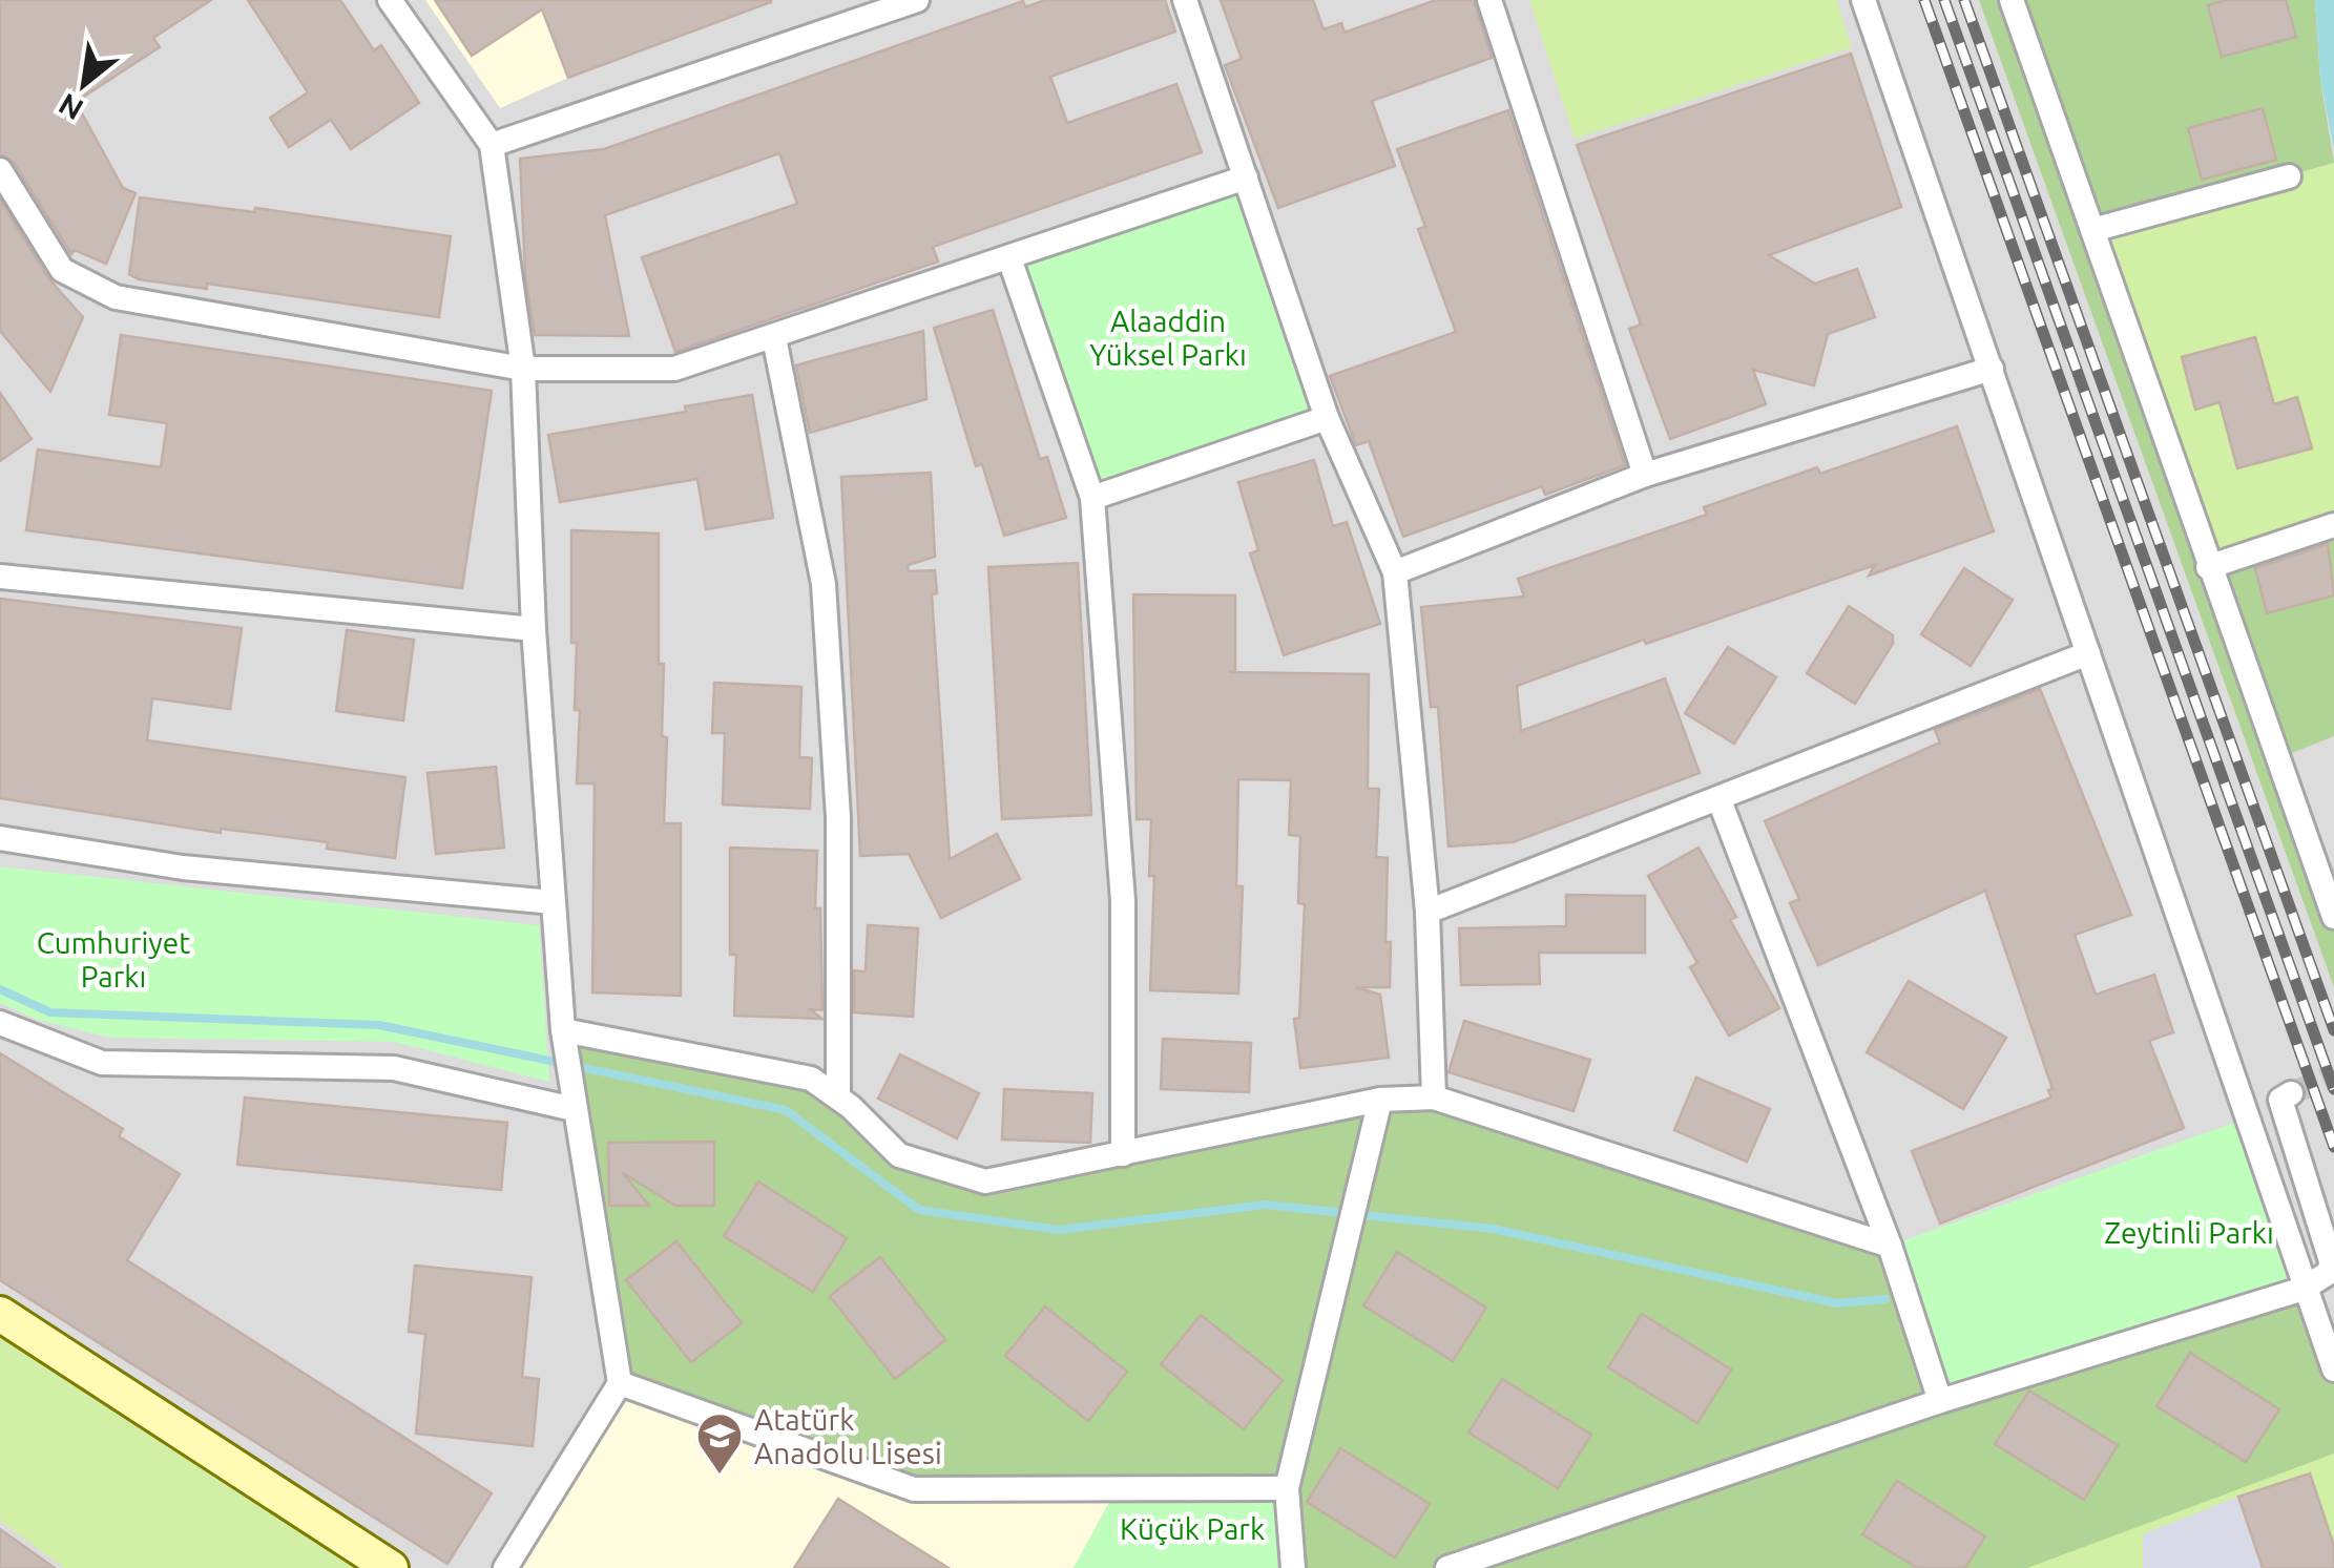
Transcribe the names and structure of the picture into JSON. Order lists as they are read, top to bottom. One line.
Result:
{"parks":["Alaaddin Yüksel Parkı","Cumhuriyet Parkı","Zeytinli Parkı","Küçük Park"],"places":{"school or university":["Atatürk Anadolu Lisesi"]},"north":"bottom left"}
